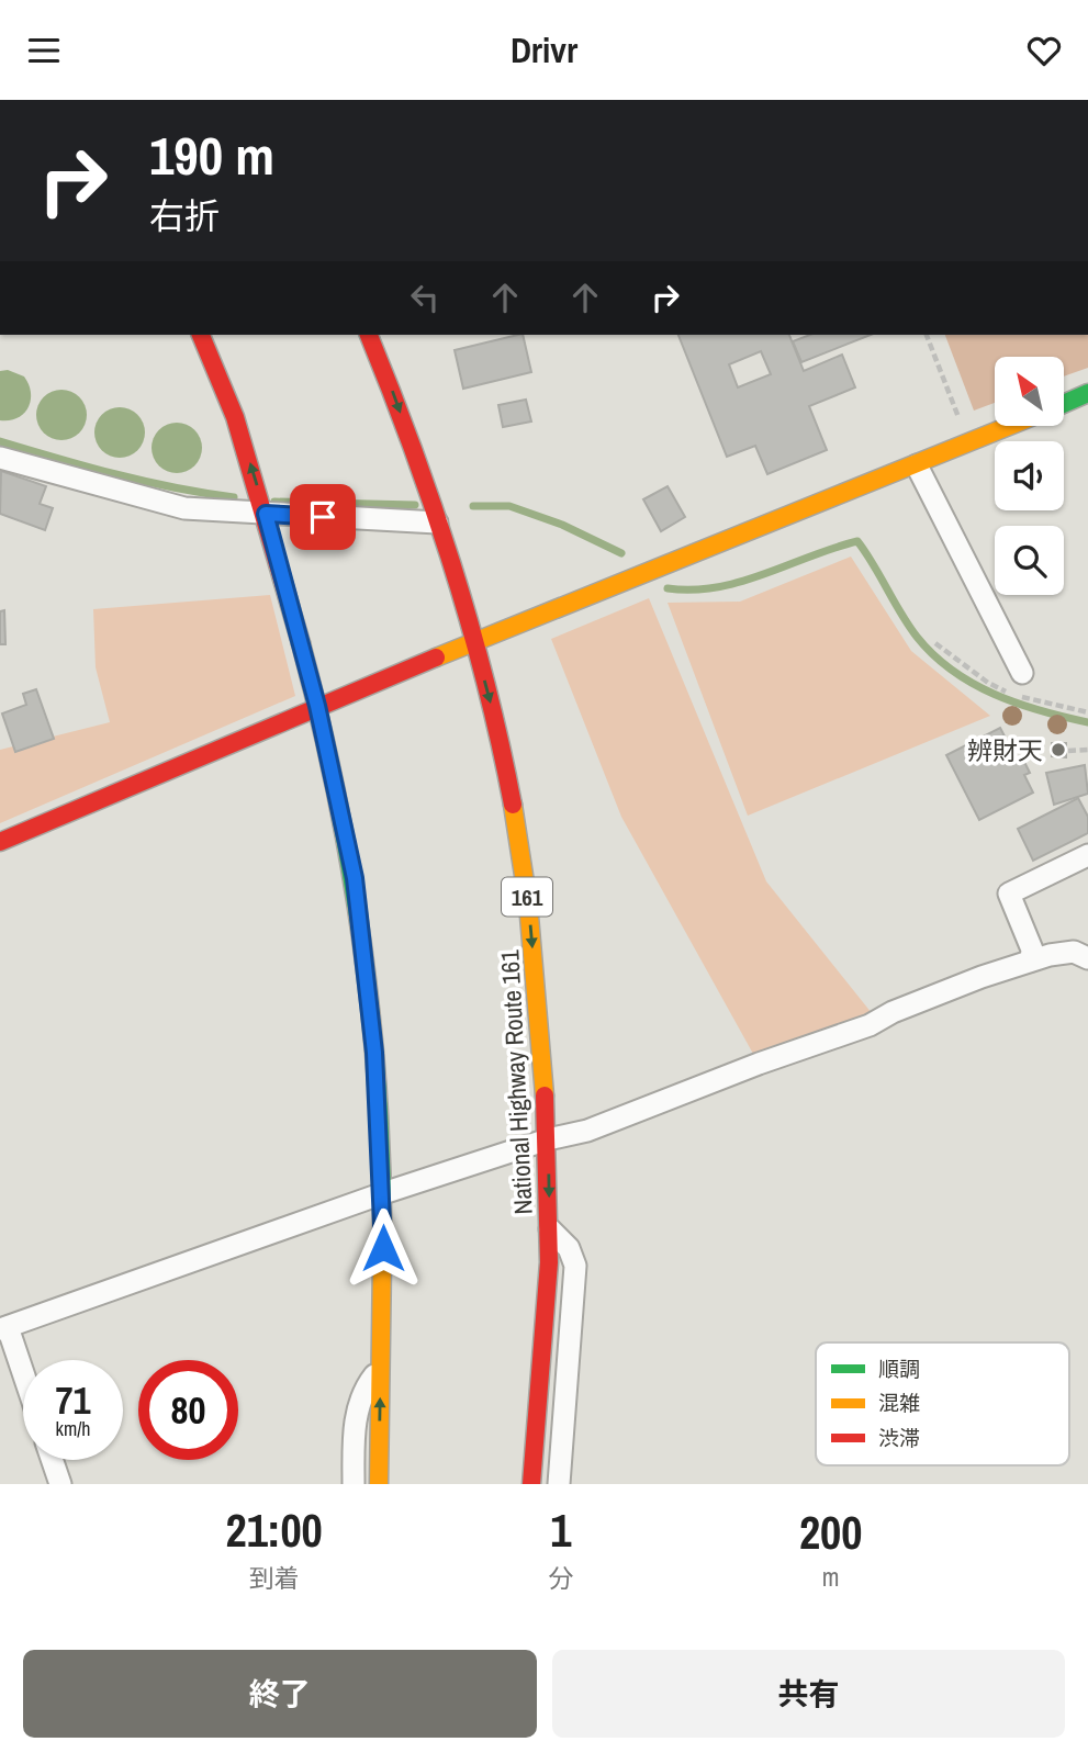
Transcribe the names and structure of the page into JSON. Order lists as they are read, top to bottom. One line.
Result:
{"streets":{"main road":["161","National Highway Route 161"]},"one_way":["National Highway Route 161"],"places":["辨財天"],"legend":["順調","混雑","渋滞"],"north":"top left","page":{"header":"Drivr","turn":["190 m","右折"],"speed":"71 km/h","limit":"80","eta":["21:00","到着","1","分","200","m"],"buttons":["終了","共有"]}}
